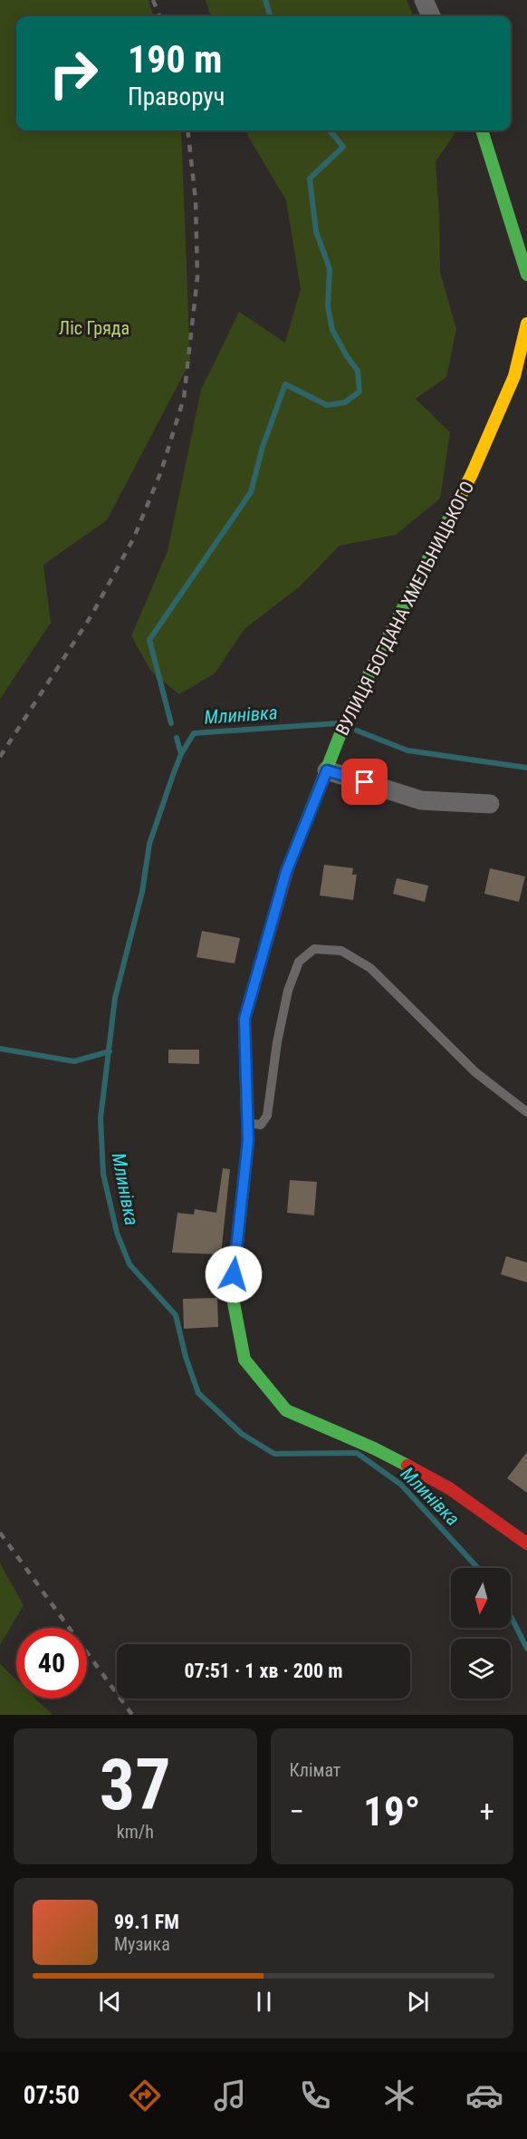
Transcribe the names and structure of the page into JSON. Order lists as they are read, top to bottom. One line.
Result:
{"streets":{"street":["ВУЛИЦЯ БОГДАНА ХМЕЛЬНИЦЬКОГО"]},"water":["Млинівка"],"parks":["Ліс Гряда"],"north":"bottom","page":{"turn":["190 m","Праворуч"],"limit":"40","trip":"07:51 · 1 хв · 200 m","tile":[["37","km/h"],"Клімат"],"heat":["−","19°","+"],"song":["99.1 FM","Музика"],"tabs":"07:50"}}
